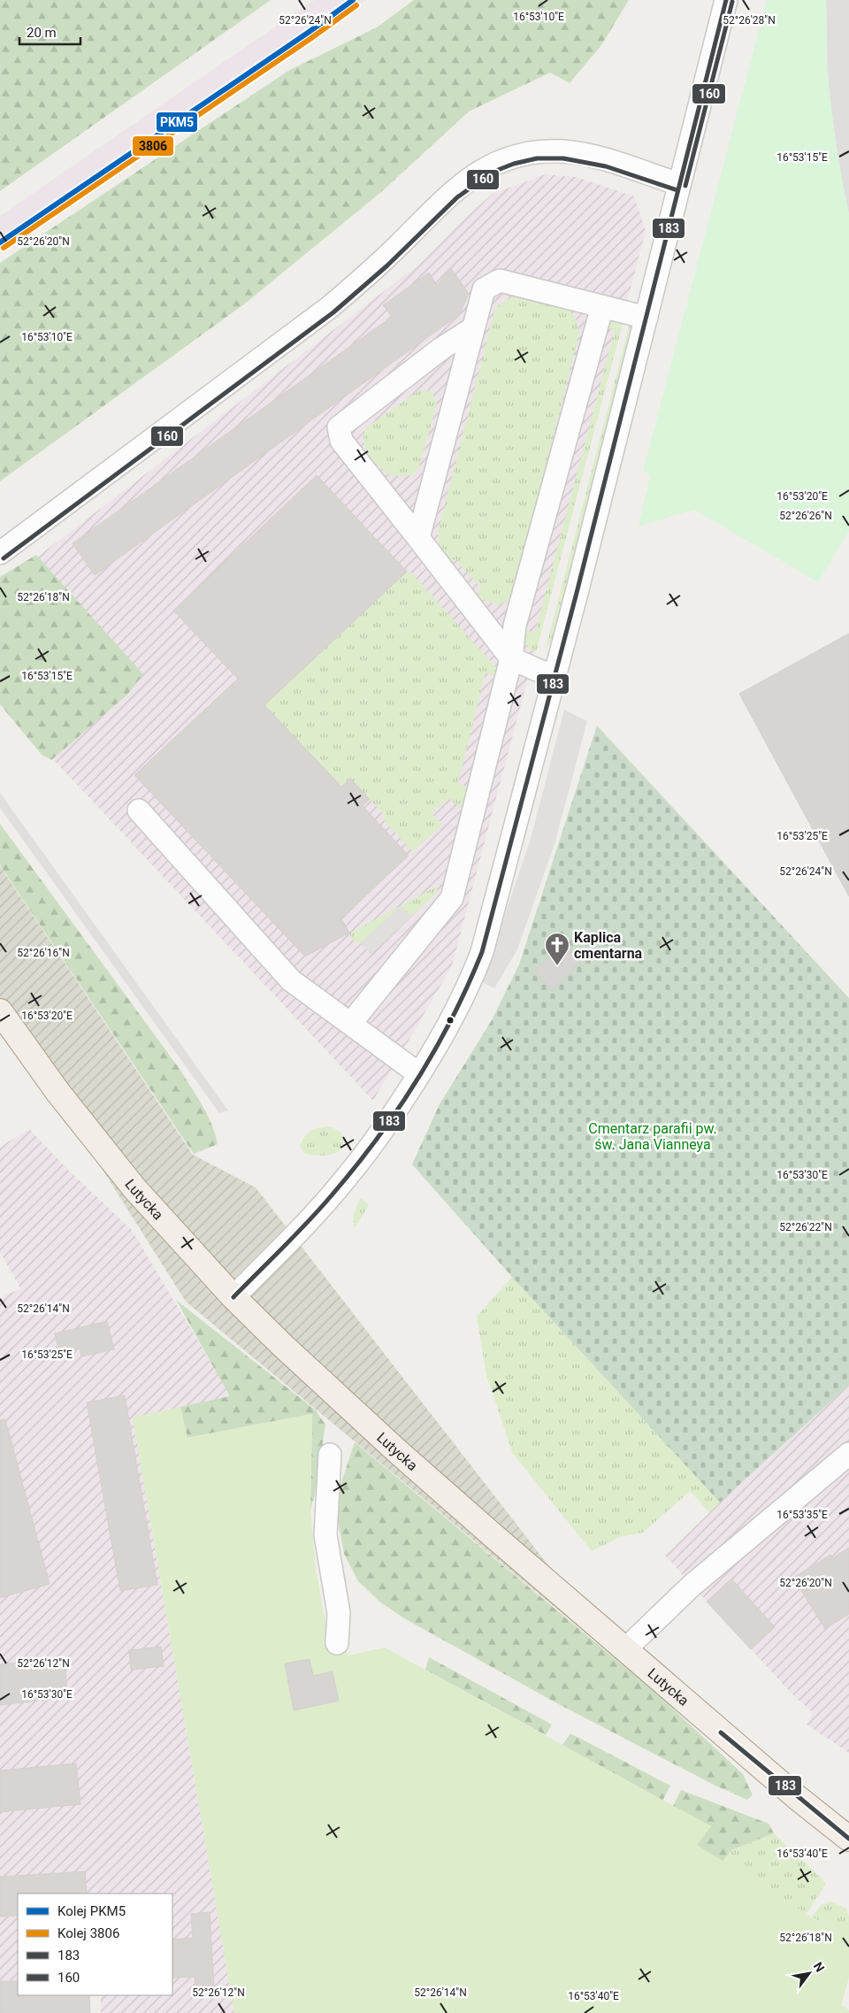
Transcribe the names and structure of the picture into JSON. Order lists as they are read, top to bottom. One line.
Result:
{"streets":{"main road":["Lutycka"]},"parks":["Cmentarz parafii pw. św. Jana Vianneya"],"places":{"church":["Kaplica cmentarna"]},"lines":["rail line PKM5","transit line 183","transit line 160","rail line 3806"],"legend":["Kolej PKM5","Kolej 3806","183","160"],"scale_bar":"20 m","north":"top right","coordinates":["16°53'10\"E","52°26'24\"N","52°26'28\"N","16°53'15\"E","52°26'20\"N","16°53'20\"E","52°26'26\"N","52°26'18\"N","16°53'25\"E","52°26'16\"N","16°53'30\"E","52°26'22\"N","52°26'14\"N","16°53'35\"E","52°26'12\"N","16°53'40\"E"]}
